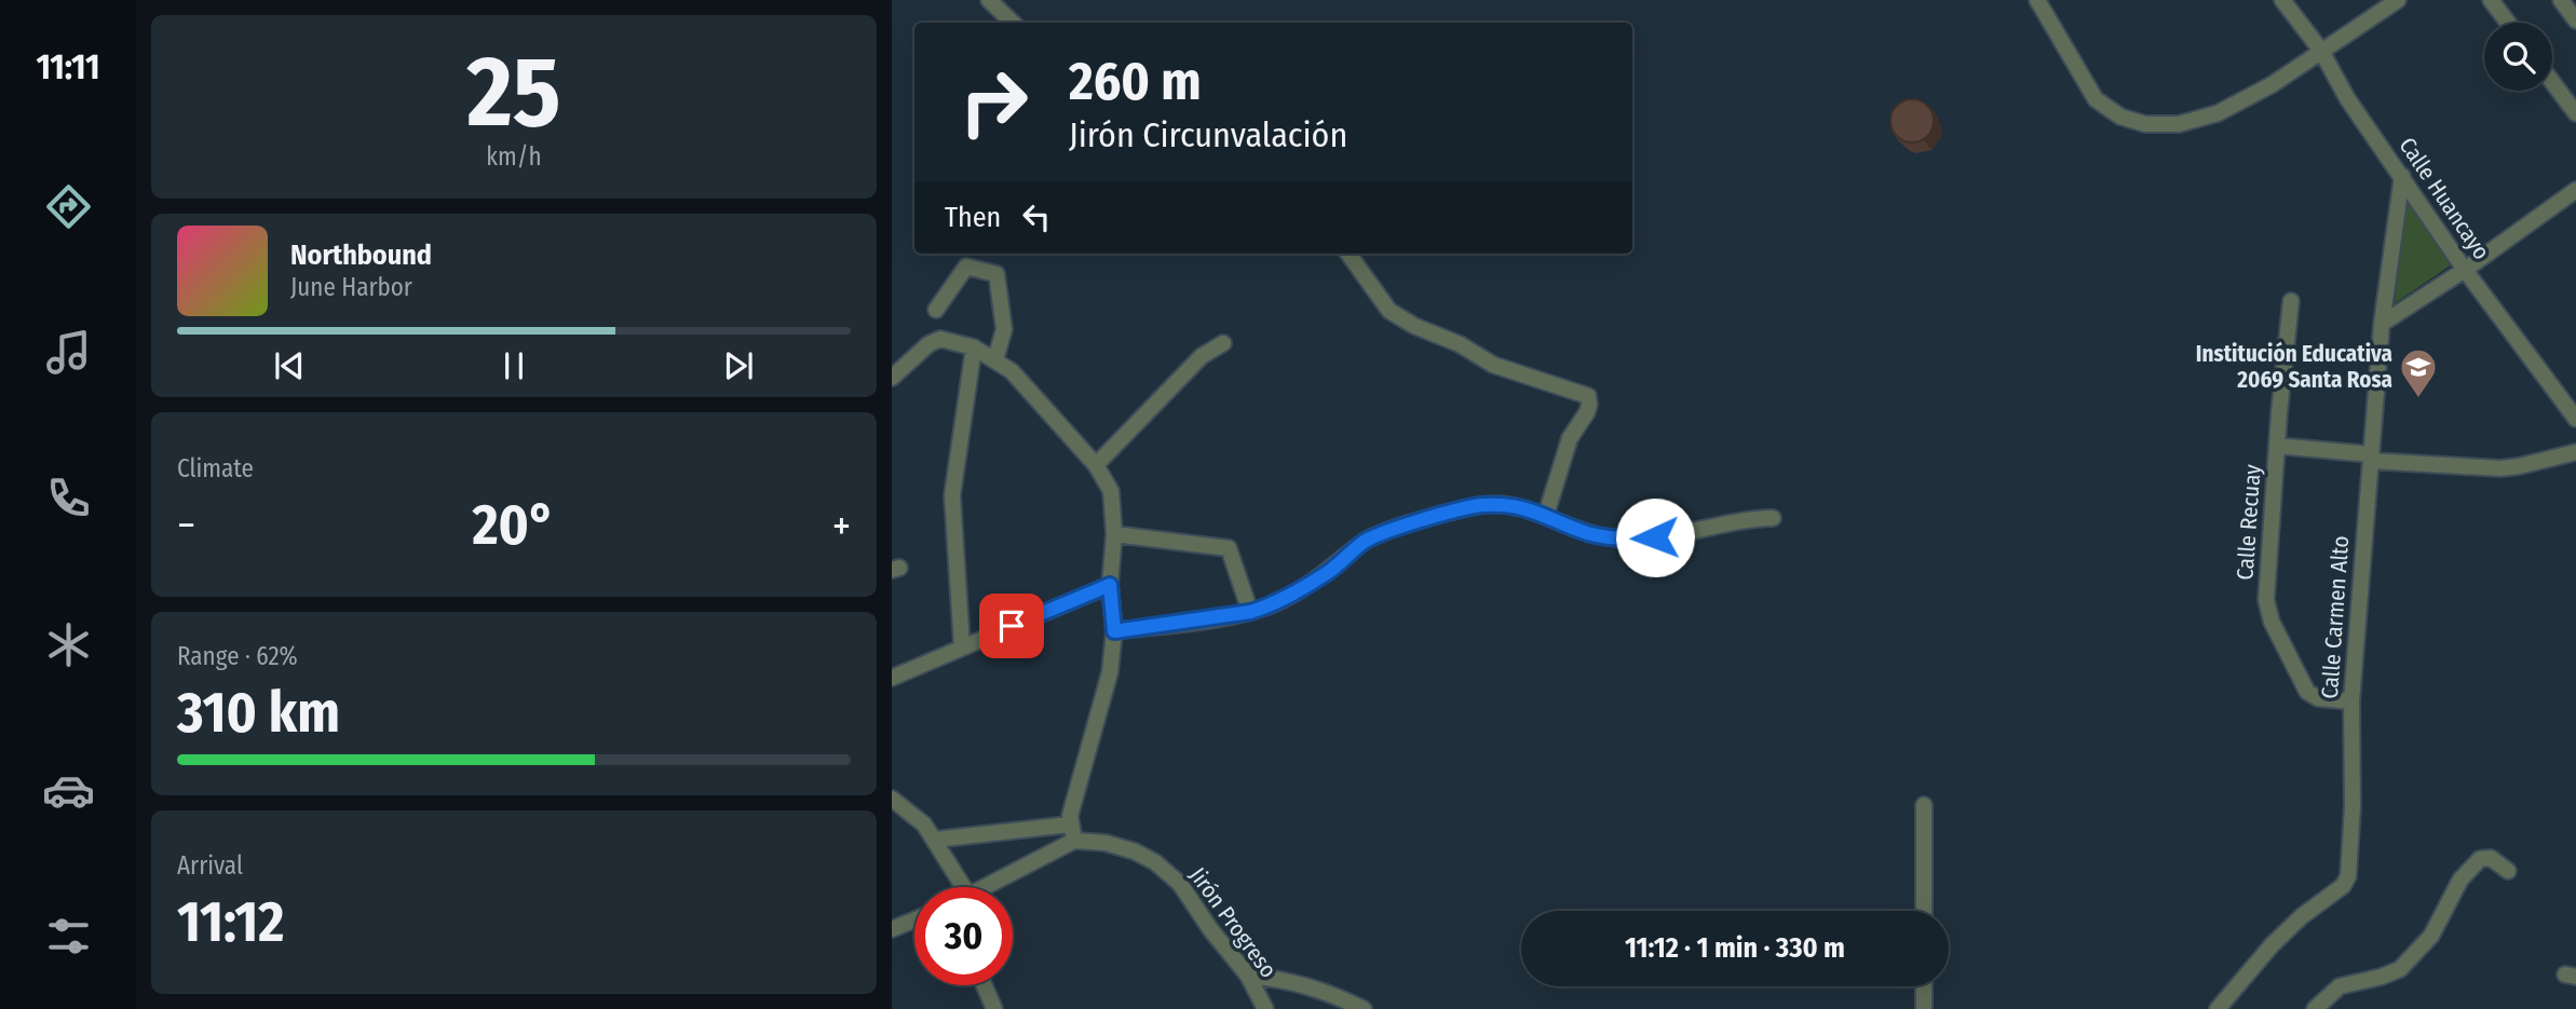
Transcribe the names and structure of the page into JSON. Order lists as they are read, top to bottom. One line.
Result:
{"streets":{"street":["Calle Huancayo","Calle Recuay","Calle Carmen Alto","Jirón Progreso"]},"crossings":[["Calle Huancayo","Calle Carmen Alto"],["Calle Recuay","Calle Carmen Alto"]],"places":{"school or university":["Institución Educativa 2069 Santa Rosa"]},"page":{"tabs":"11:11","tile":[["25","km/h"],"Climate",["Range · 62%","310 km"],["Arrival","11:12"]],"turn":["260 m","Jirón Circunvalación"],"then":"Then","song":["Northbound","June Harbor"],"heat":["−","20°","+"],"limit":"30","trip":"11:12 · 1 min · 330 m"}}
